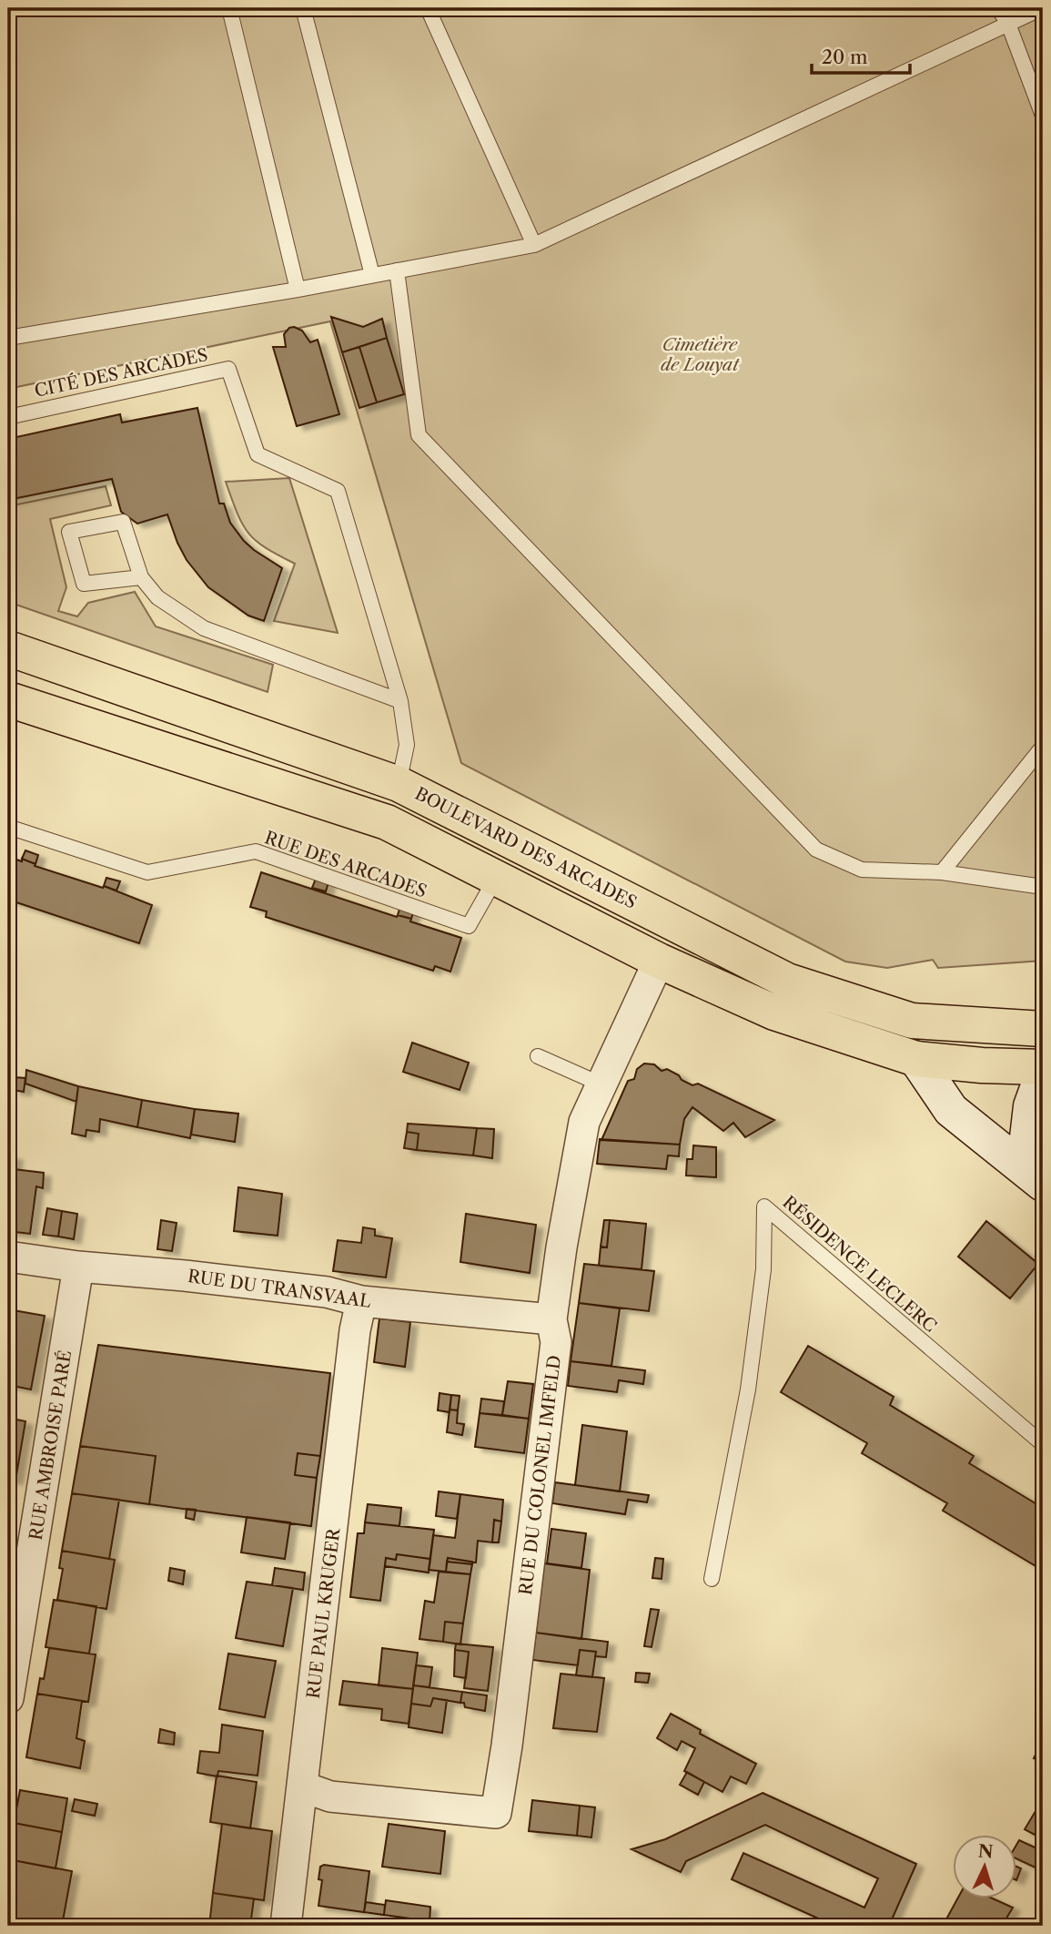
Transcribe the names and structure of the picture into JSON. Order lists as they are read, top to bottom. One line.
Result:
{"streets":{"main road":["BOULEVARD DES ARCADES"],"street":["RUE DU TRANSVAAL","RUE AMBROISE PARÉ","RUE DU COLONEL IMFELD","RUE PAUL KRUGER"],"lane":["CITÉ DES ARCADES","RUE DES ARCADES","RÉSIDENCE LECLERC"]},"crossings":[["CITÉ DES ARCADES","BOULEVARD DES ARCADES"],["RUE DU TRANSVAAL","RUE AMBROISE PARÉ"],["RUE DU TRANSVAAL","RUE DU COLONEL IMFELD"],["RUE DU TRANSVAAL","RUE PAUL KRUGER"],["RUE DU COLONEL IMFELD","RUE PAUL KRUGER"]],"parks":["Cimetière de Louyat"],"scale_bar":"20 m","north":"top"}
